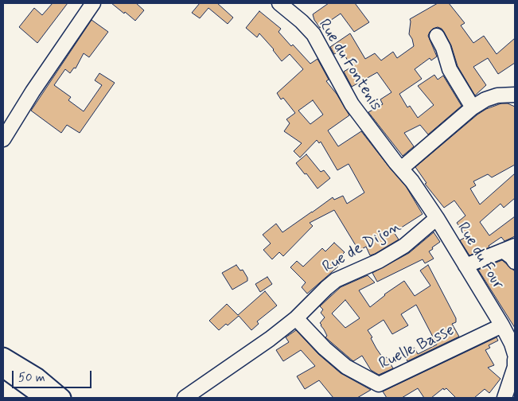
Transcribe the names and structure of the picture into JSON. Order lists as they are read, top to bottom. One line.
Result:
{"streets":{"street":["Rue du Fontenis","Rue de Dijon","Rue du Four","Ruelle Basse"]},"crossings":[["Rue de Dijon","Rue du Four"],["Rue de Dijon","Ruelle Basse"],["Rue du Four","Ruelle Basse"]],"scale_bar":"50 m"}
